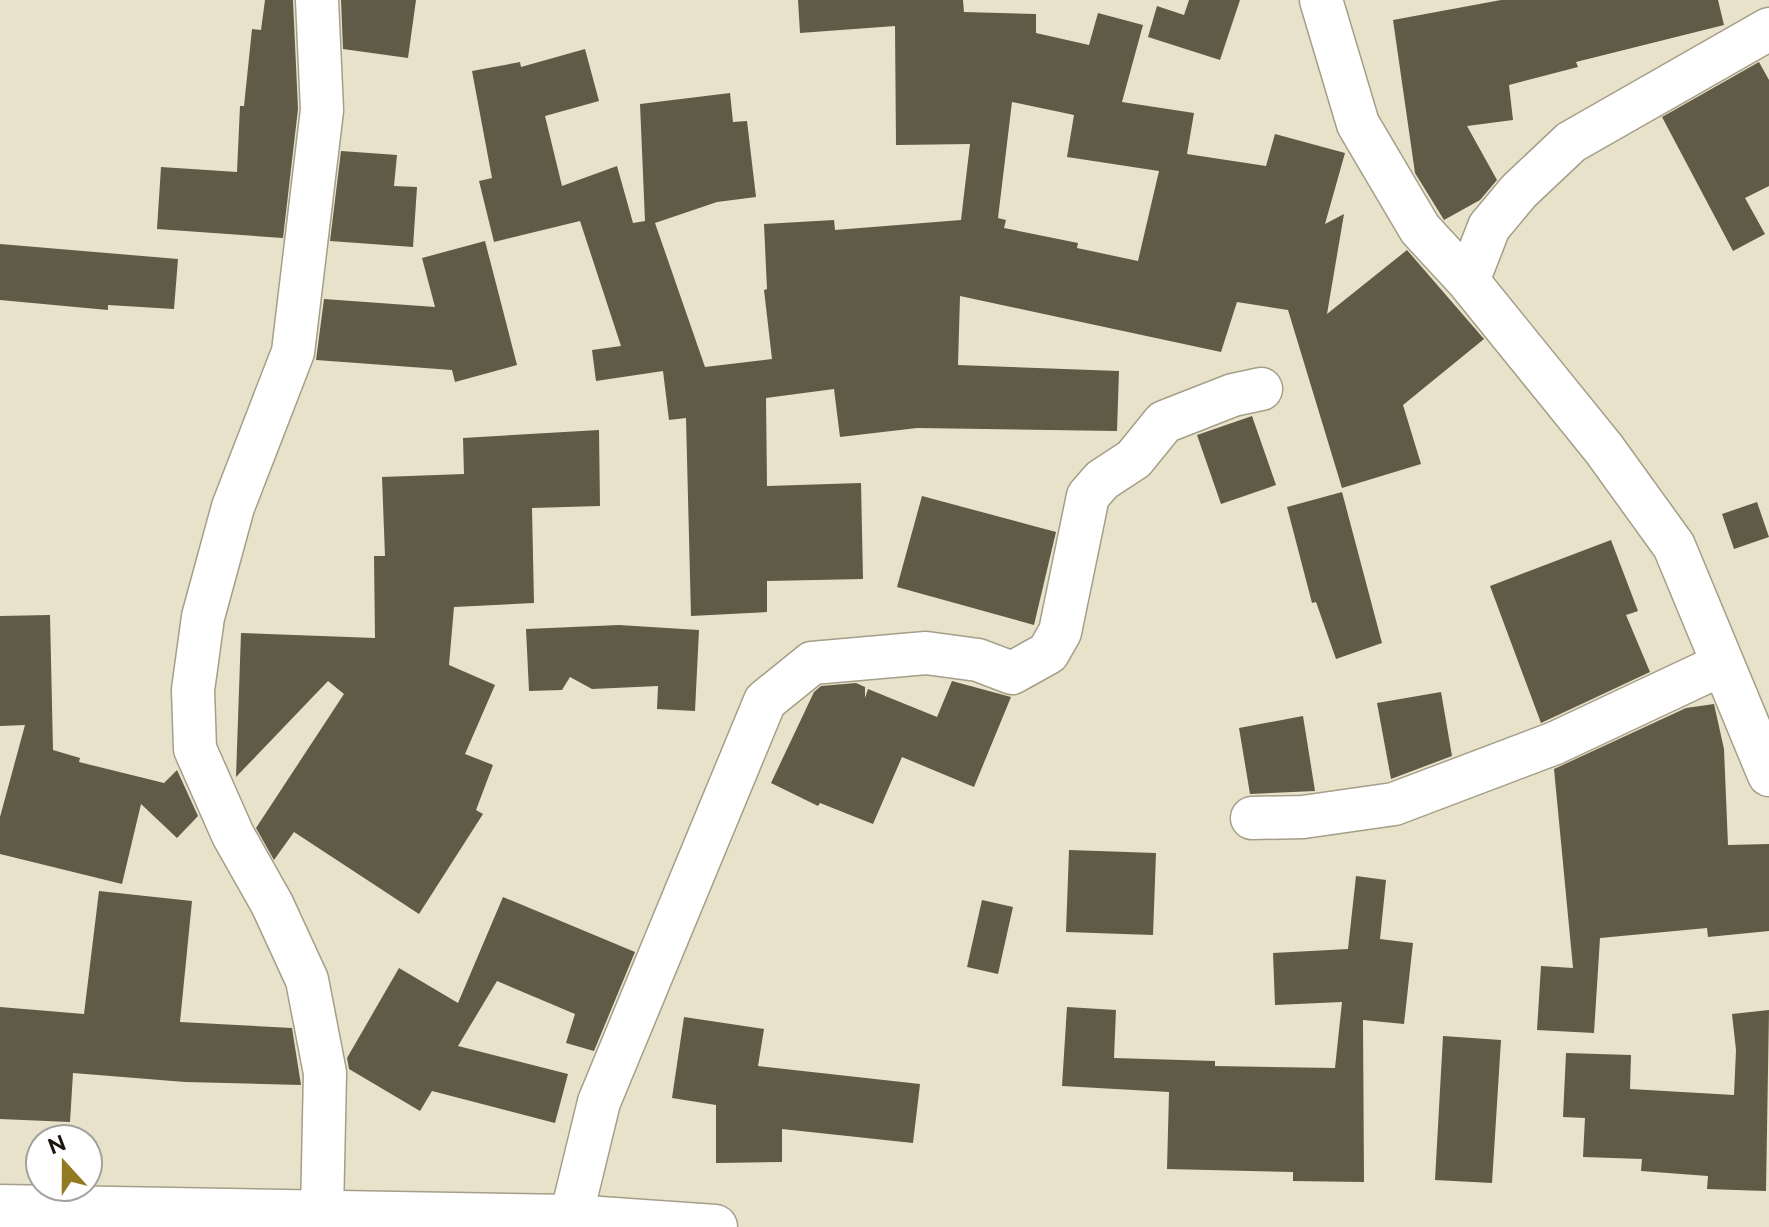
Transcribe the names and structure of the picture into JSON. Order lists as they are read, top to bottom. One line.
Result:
{"north":"top"}
